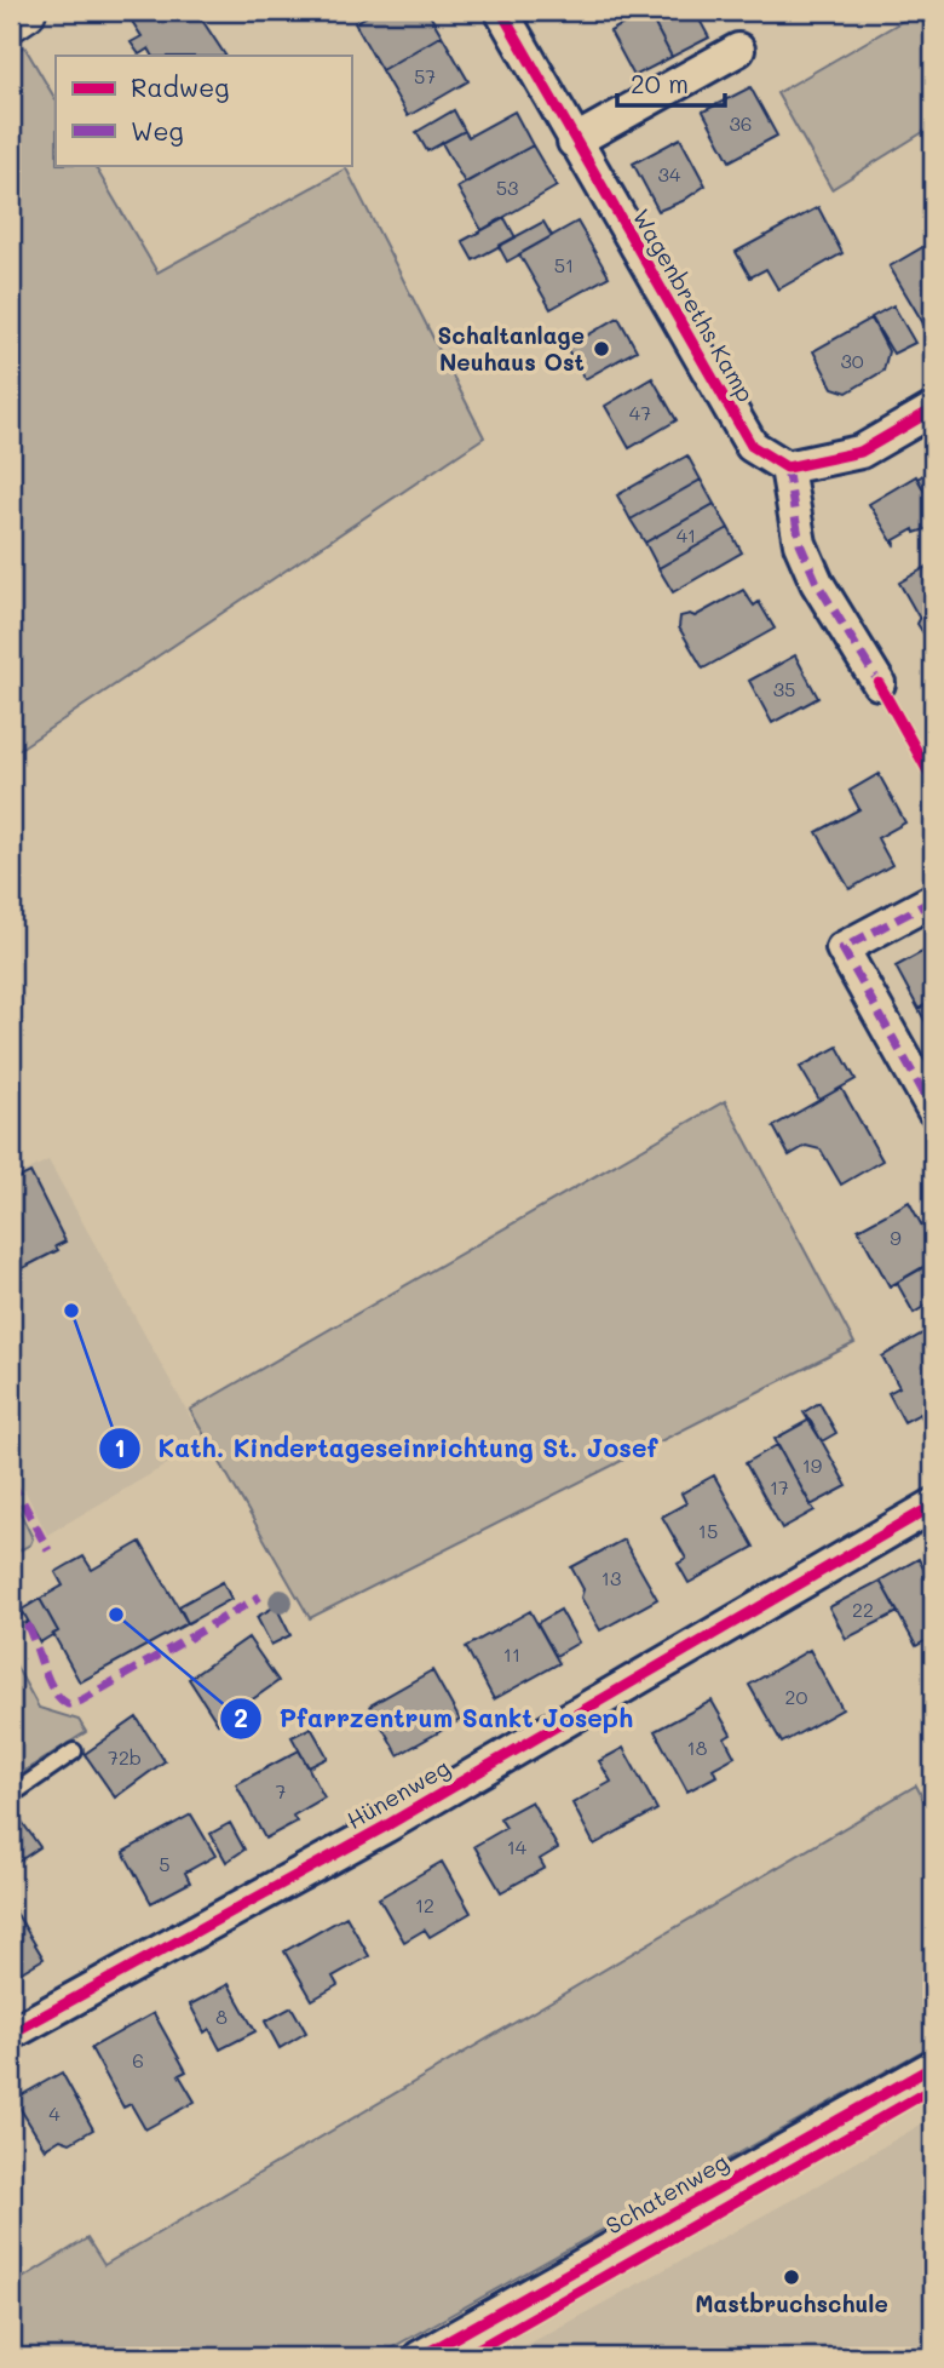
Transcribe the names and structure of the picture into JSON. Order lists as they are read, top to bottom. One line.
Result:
{"streets":{"street":["Wagenbreths Kamp","Hünenweg","Schatenweg"]},"places":["Schaltanlage Neuhaus Ost","Kath. Kindertageseinrichtung St. Josef","Pfarrzentrum Sankt Joseph","Mastbruchschule"],"house_numbers":["57","36","34","53","51","30","47","41","35","9","19","17","15","13","22","11","20","18","72b","7","14","5","12","8","6","4"],"legend":["Radweg","Weg"],"scale_bar":"20 m"}
